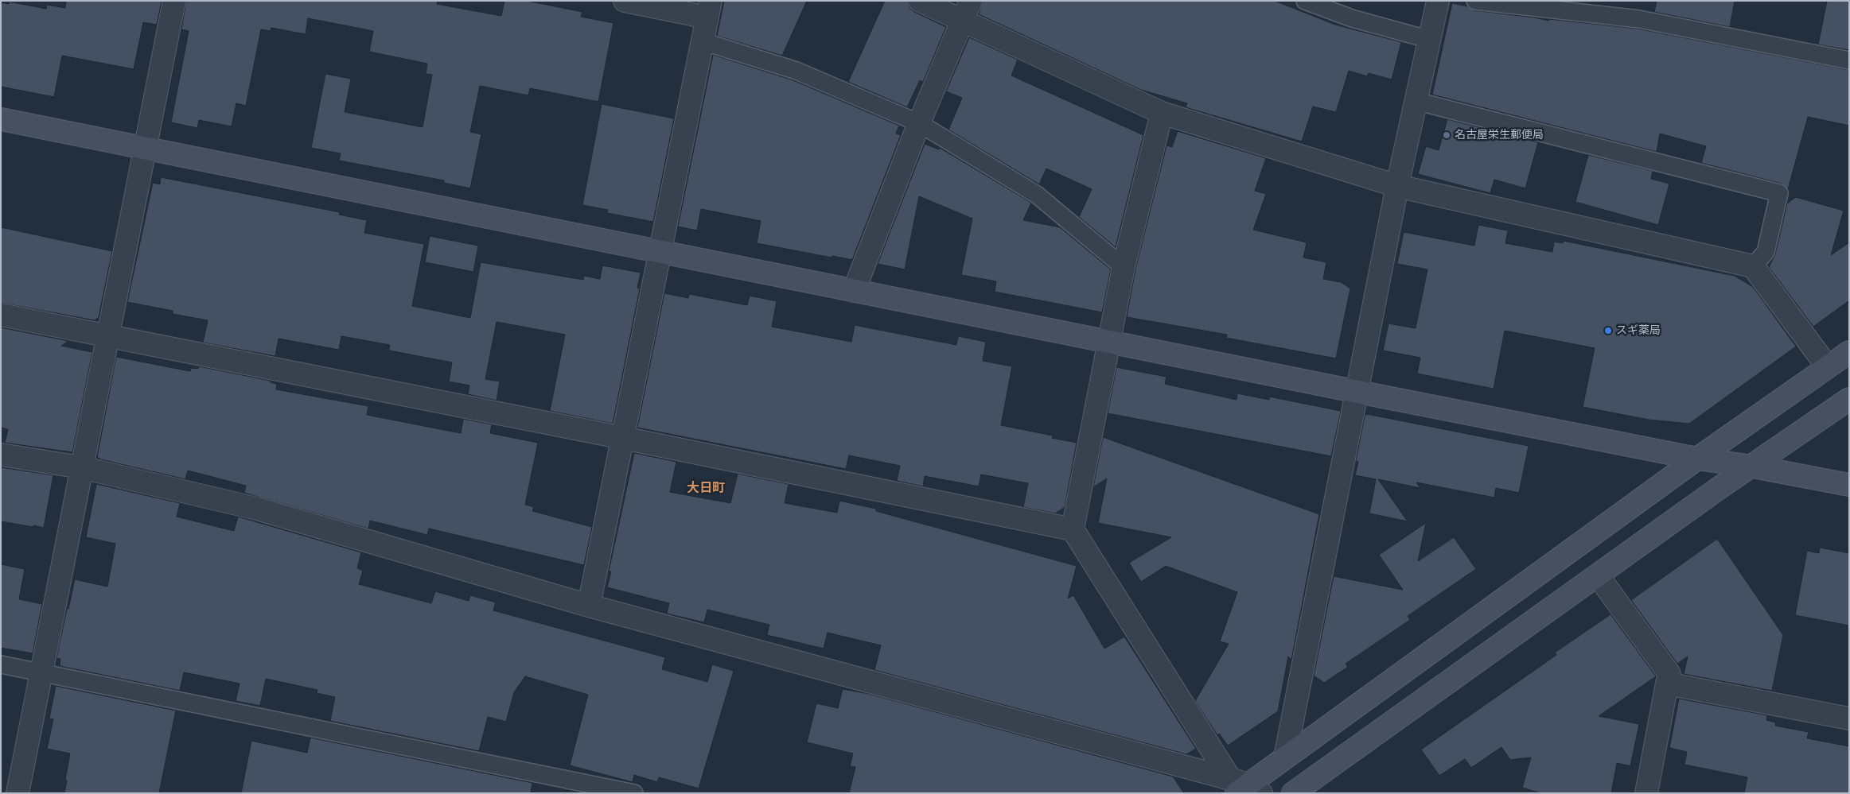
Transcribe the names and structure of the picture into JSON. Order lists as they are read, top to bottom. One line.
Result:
{"districts":["大日町"],"places":["名古屋栄生郵便局","スギ薬局"]}
